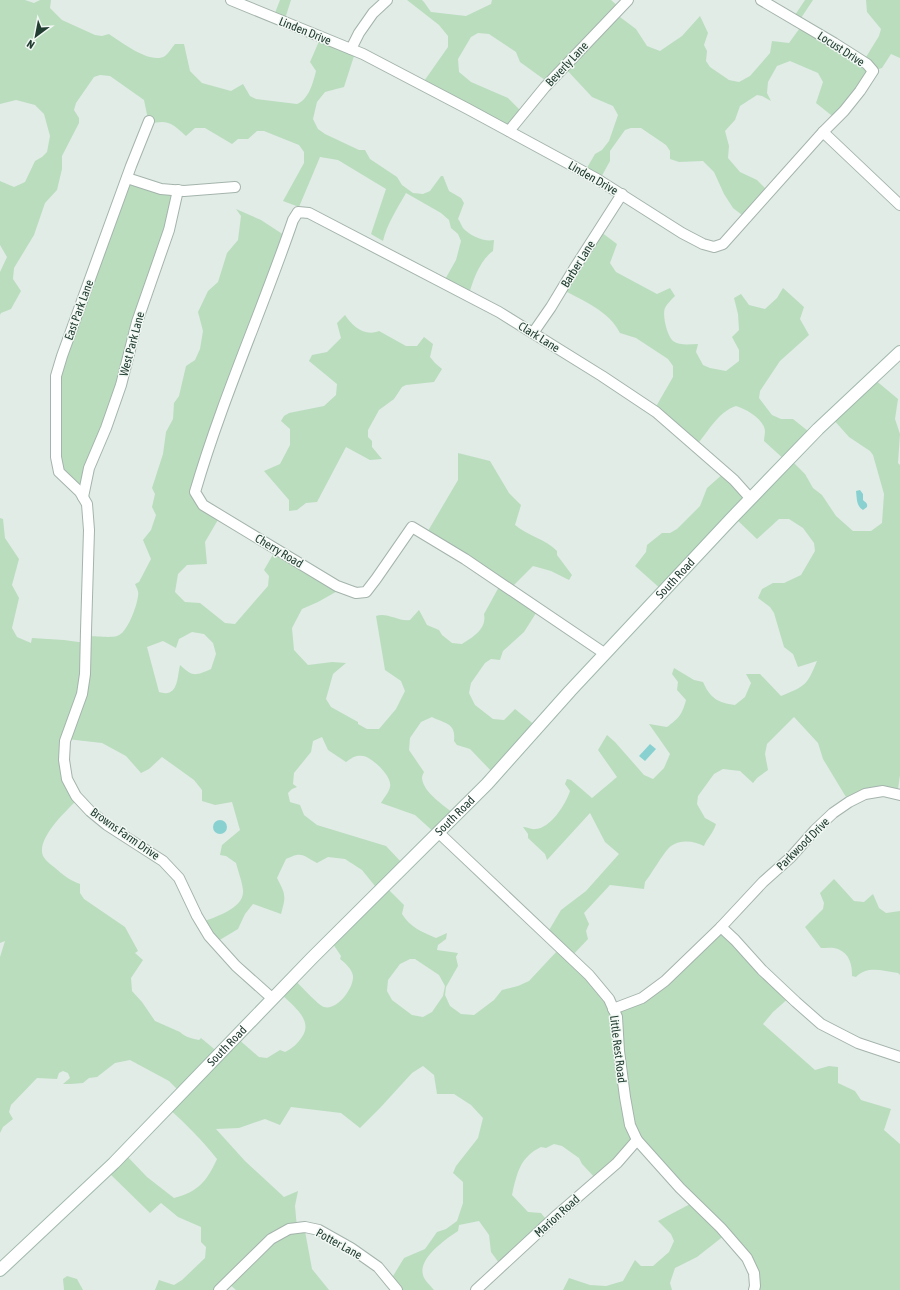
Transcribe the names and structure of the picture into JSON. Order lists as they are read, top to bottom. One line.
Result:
{"streets":{"street":["Linden Drive","Locust Drive","Beverly Lane","Barber Lane","East Park Lane","Clark Lane","West Park Lane","Cherry Road","South Road","Browns Farm Drive","Parkwood Drive","Little Rest Road","Marion Road","Potter Lane"]},"crossings":[["Linden Drive","Locust Drive"],["Linden Drive","Beverly Lane"],["Linden Drive","Barber Lane"],["Barber Lane","Clark Lane"],["East Park Lane","West Park Lane"],["East Park Lane","Browns Farm Drive"],["Clark Lane","Cherry Road"],["Clark Lane","South Road"],["West Park Lane","Browns Farm Drive"],["Cherry Road","South Road"],["South Road","Browns Farm Drive"],["South Road","Little Rest Road"],["Parkwood Drive","Little Rest Road"],["Little Rest Road","Marion Road"]],"north":"bottom left"}
